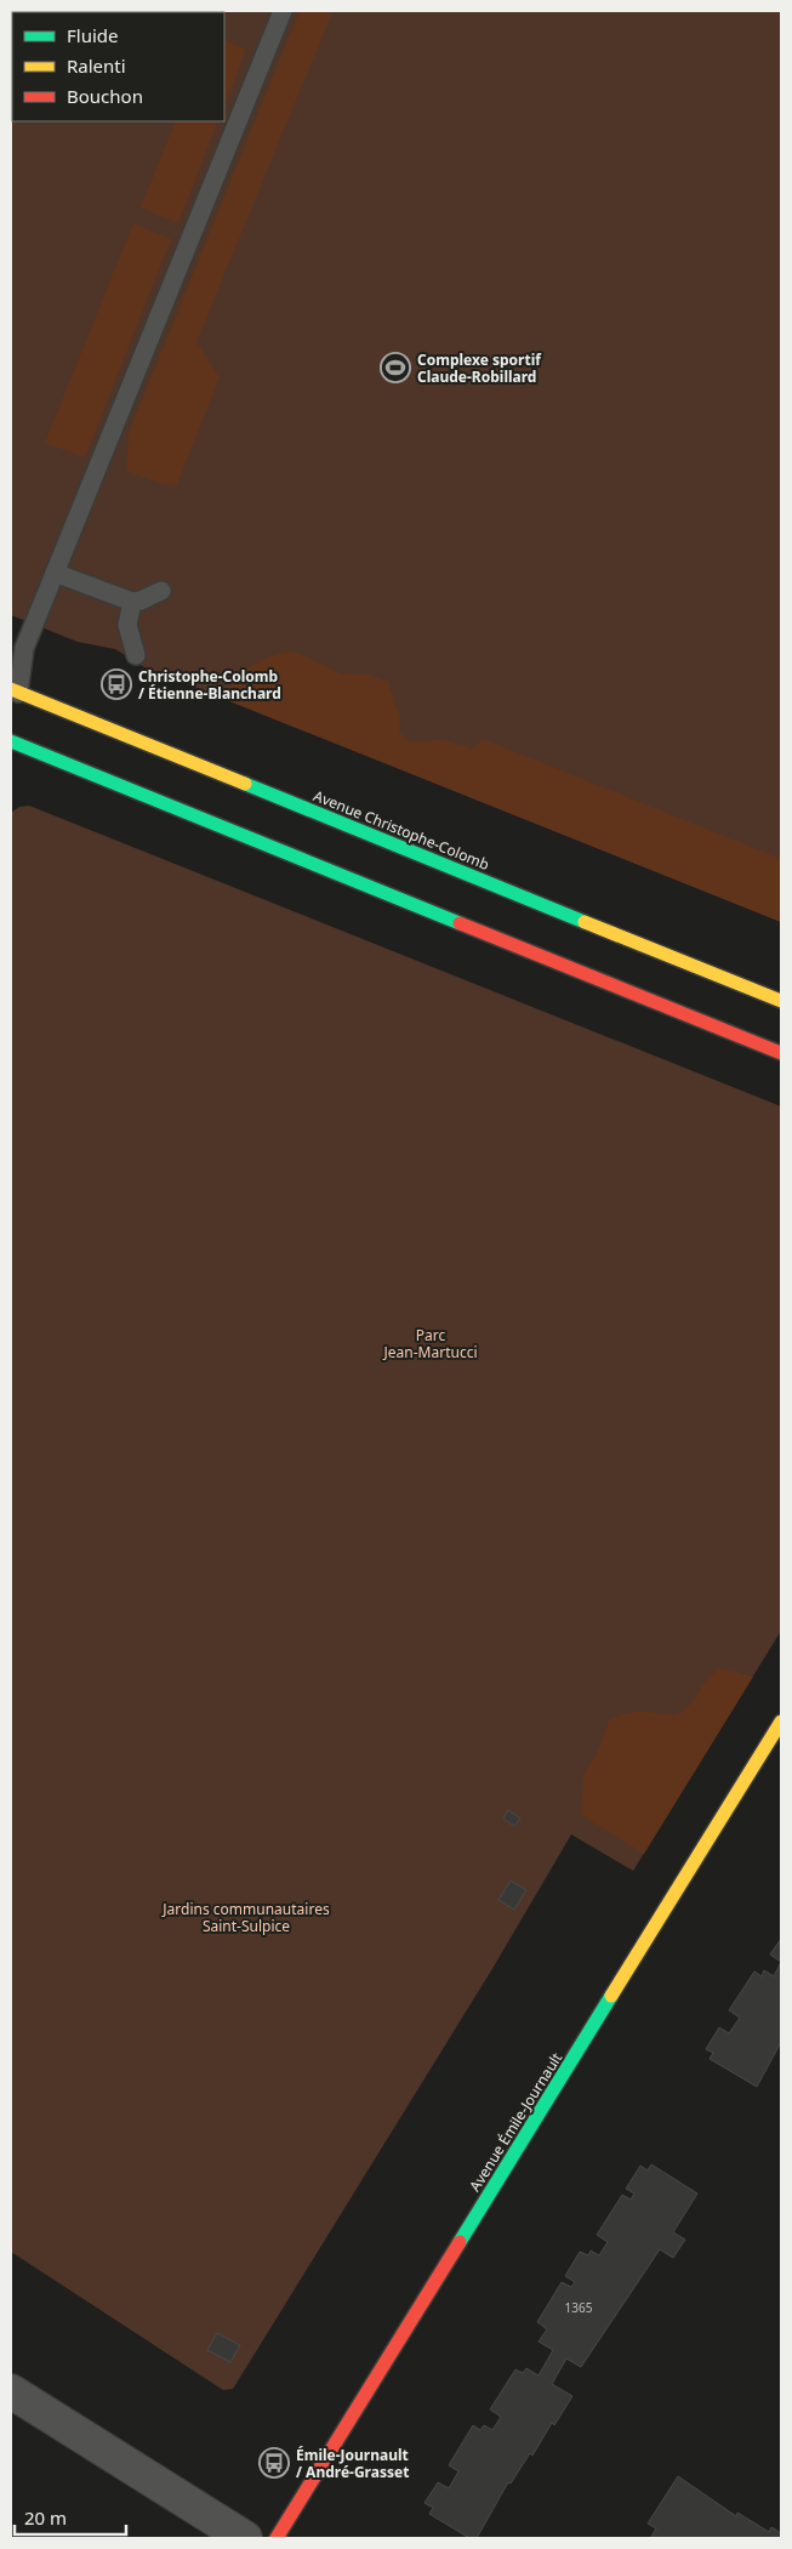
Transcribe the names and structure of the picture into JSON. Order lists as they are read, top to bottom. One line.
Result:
{"streets":{"main road":["Avenue Christophe-Colomb","Avenue Émile-Journault"]},"parks":["Parc Jean-Martucci","Jardins communautaires Saint-Sulpice"],"places":{"sports":["Complexe sportif Claude-Robillard"],"bus stop":["Christophe-Colomb / Étienne-Blanchard","Émile-Journault / André-Grasset"]},"house_numbers":["1365"],"legend":["Fluide","Ralenti","Bouchon"],"scale_bar":"20 m"}
